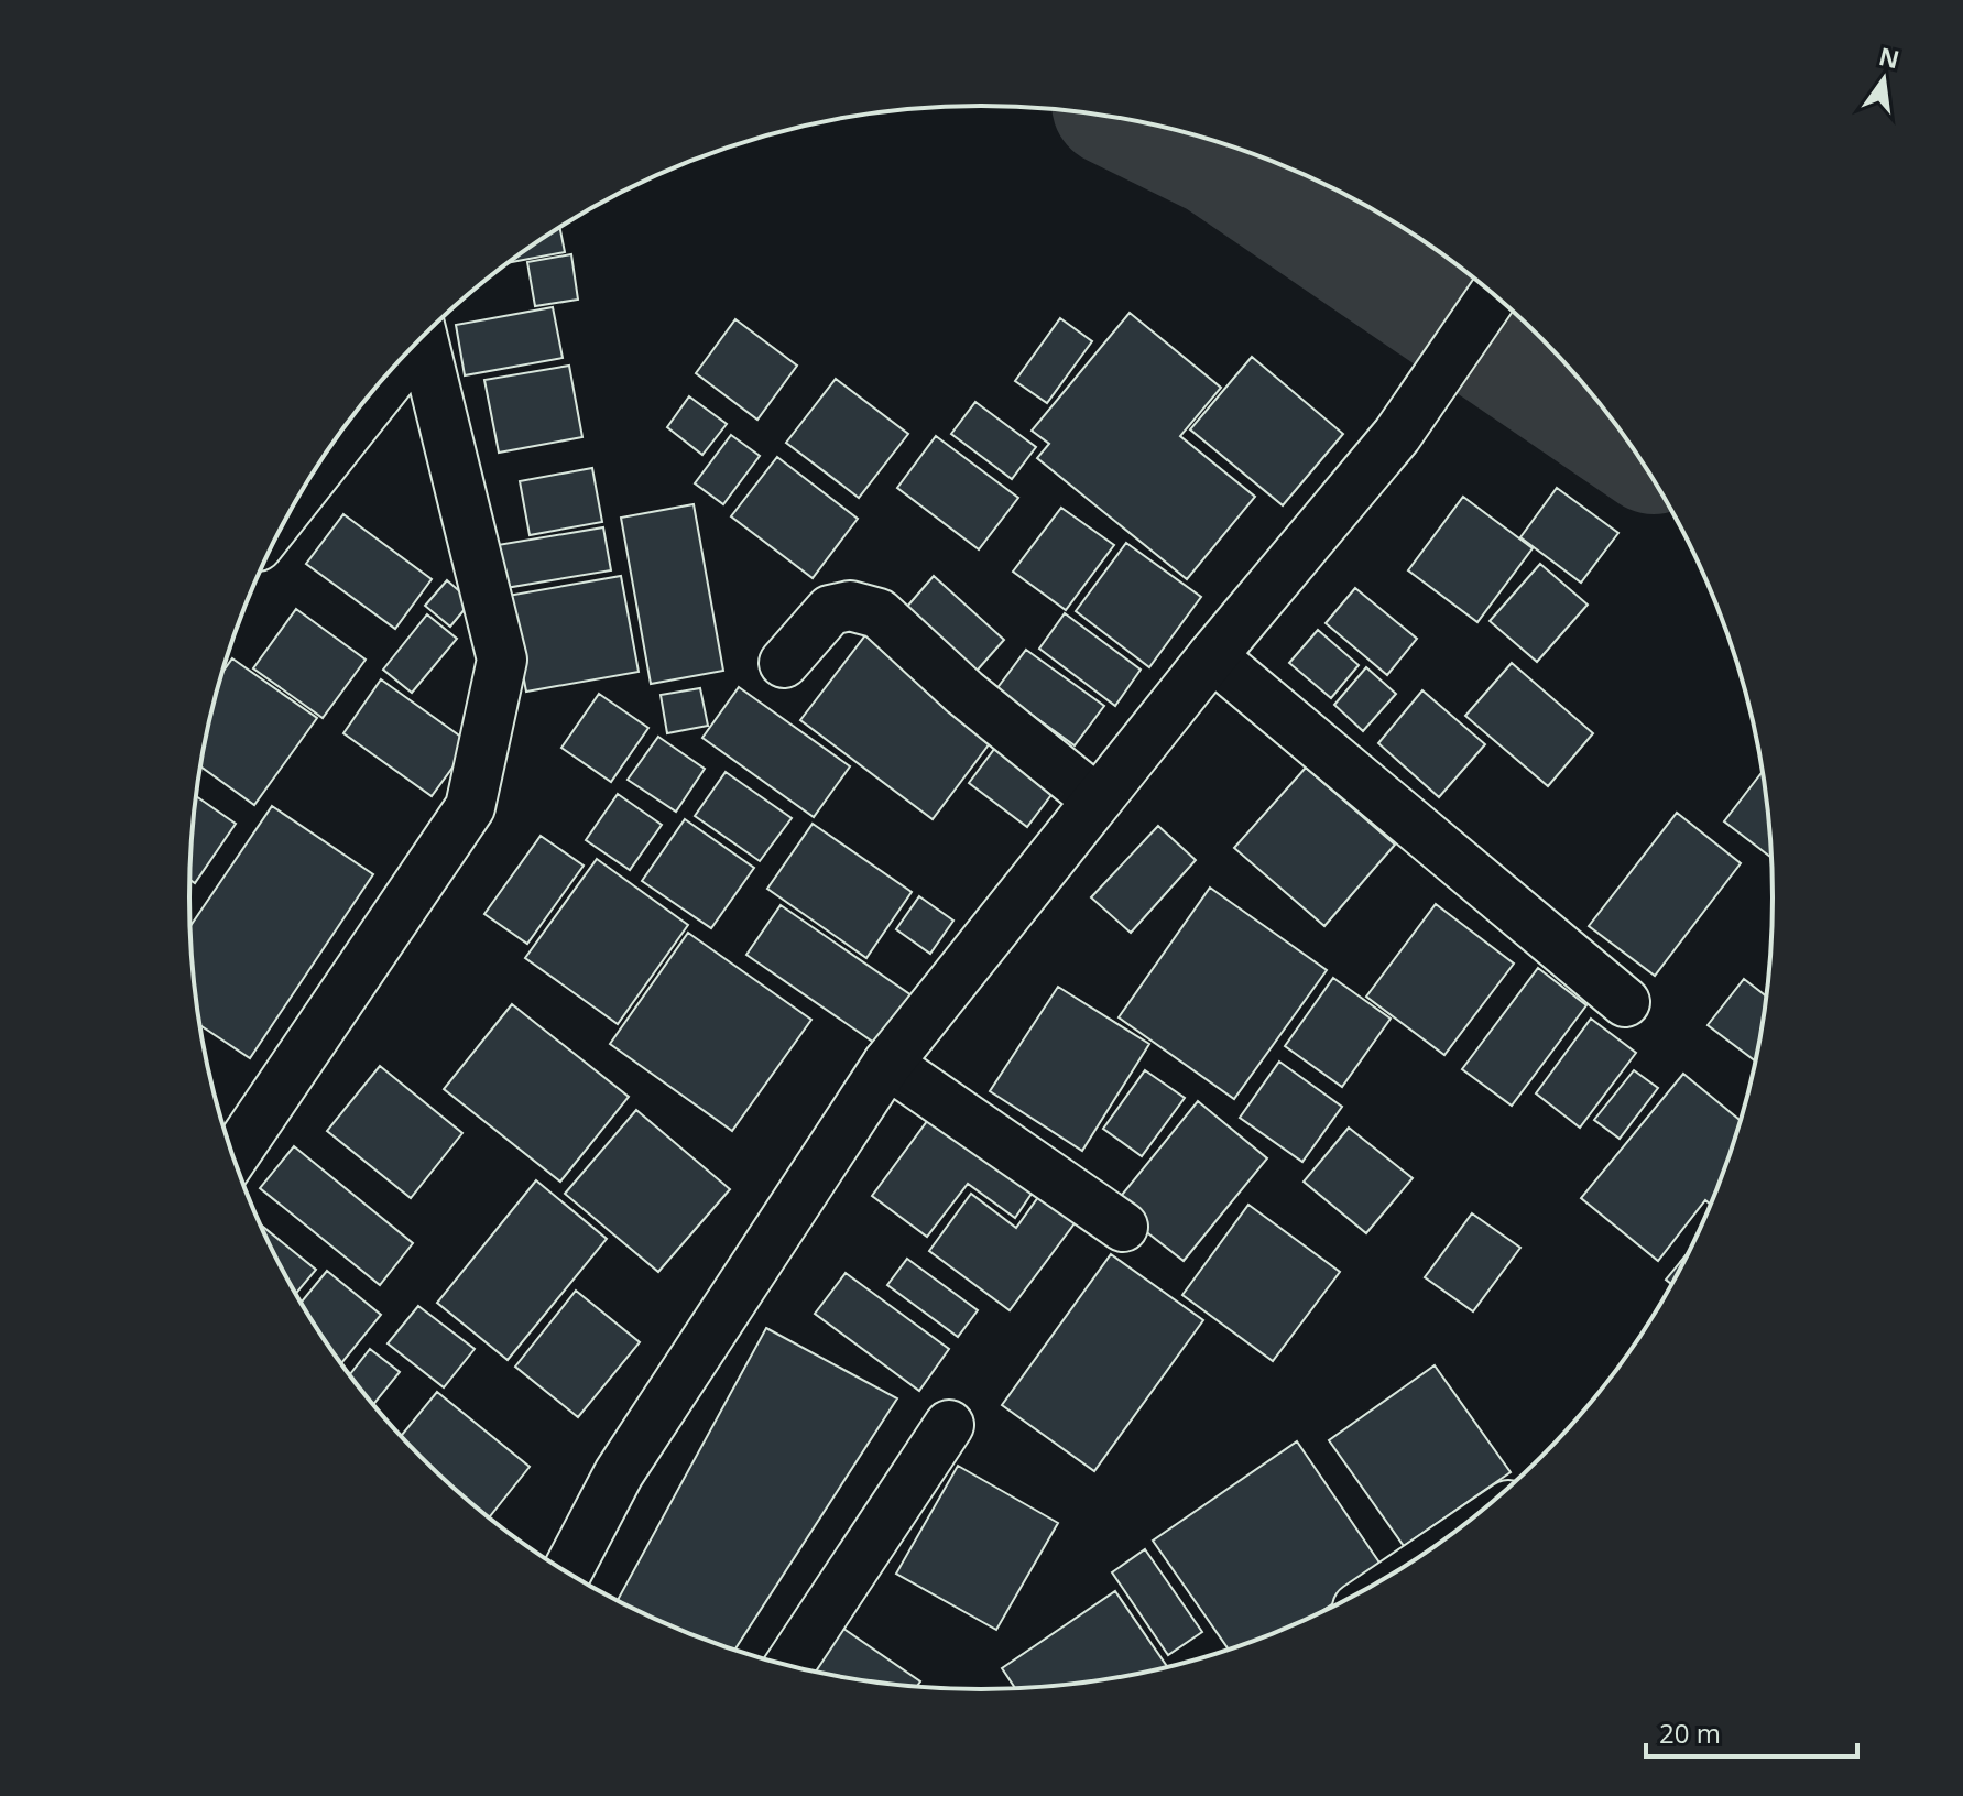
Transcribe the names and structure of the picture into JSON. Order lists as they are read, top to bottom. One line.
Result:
{"scale_bar":"20 m","north":"top"}
